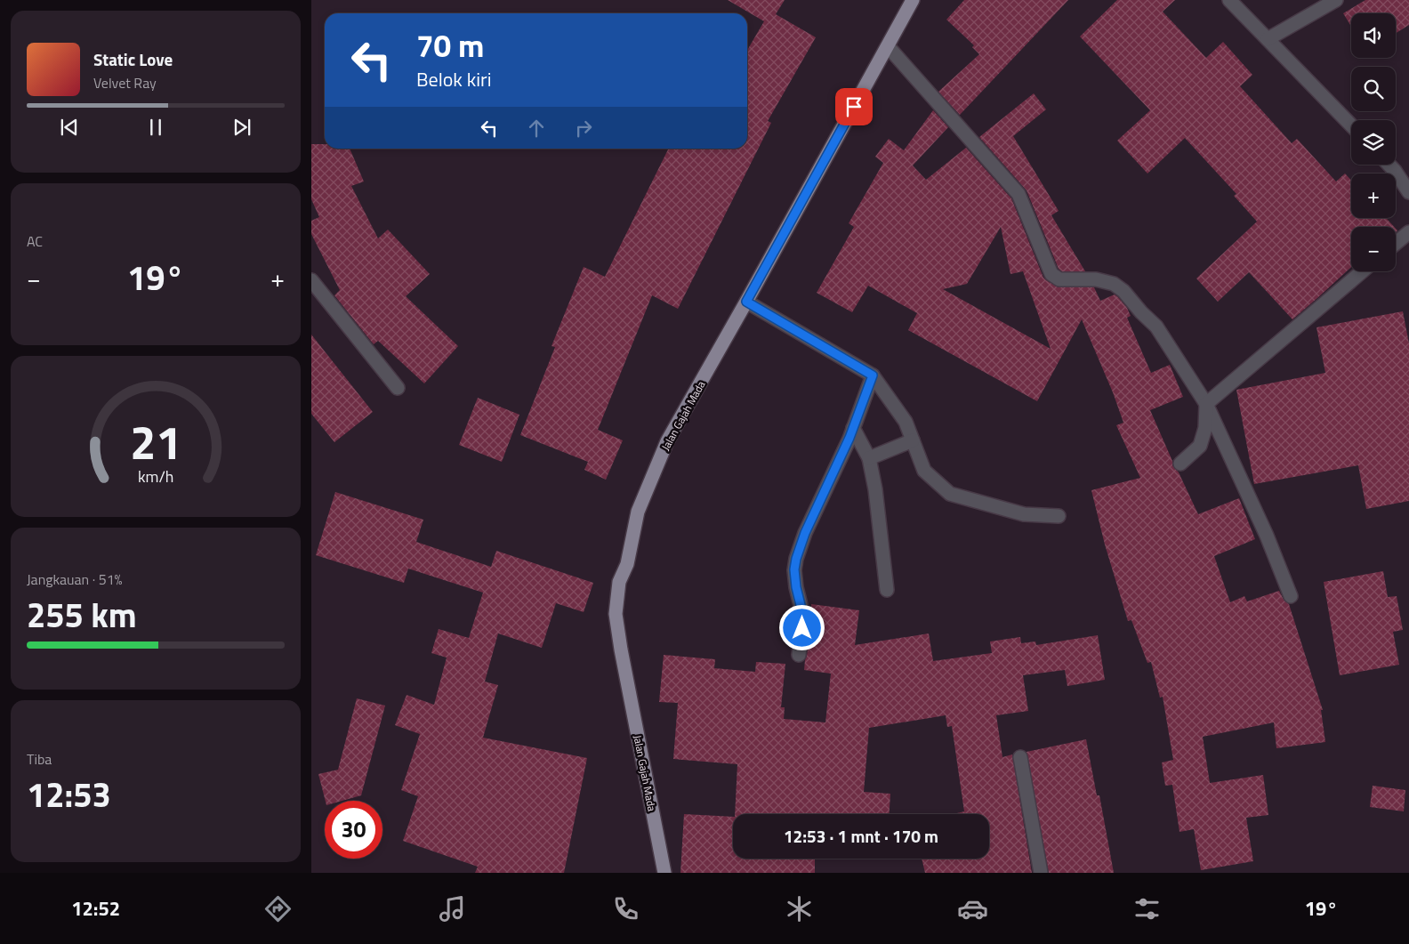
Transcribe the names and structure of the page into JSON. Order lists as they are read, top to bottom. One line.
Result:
{"streets":{"main road":["Jalan Gajah Mada"]},"page":{"map_buttons":["+","−"],"turn":["70 m","Belok kiri"],"song":["Static Love","Velvet Ray"],"tile":["AC",["Jangkauan · 51%","255 km"],["Tiba","12:53"]],"heat":["−","19°","+"],"limit":"30","trip":"12:53 · 1 mnt · 170 m","tabs":["12:52","19°"],"gauge":["21","km/h"]}}
